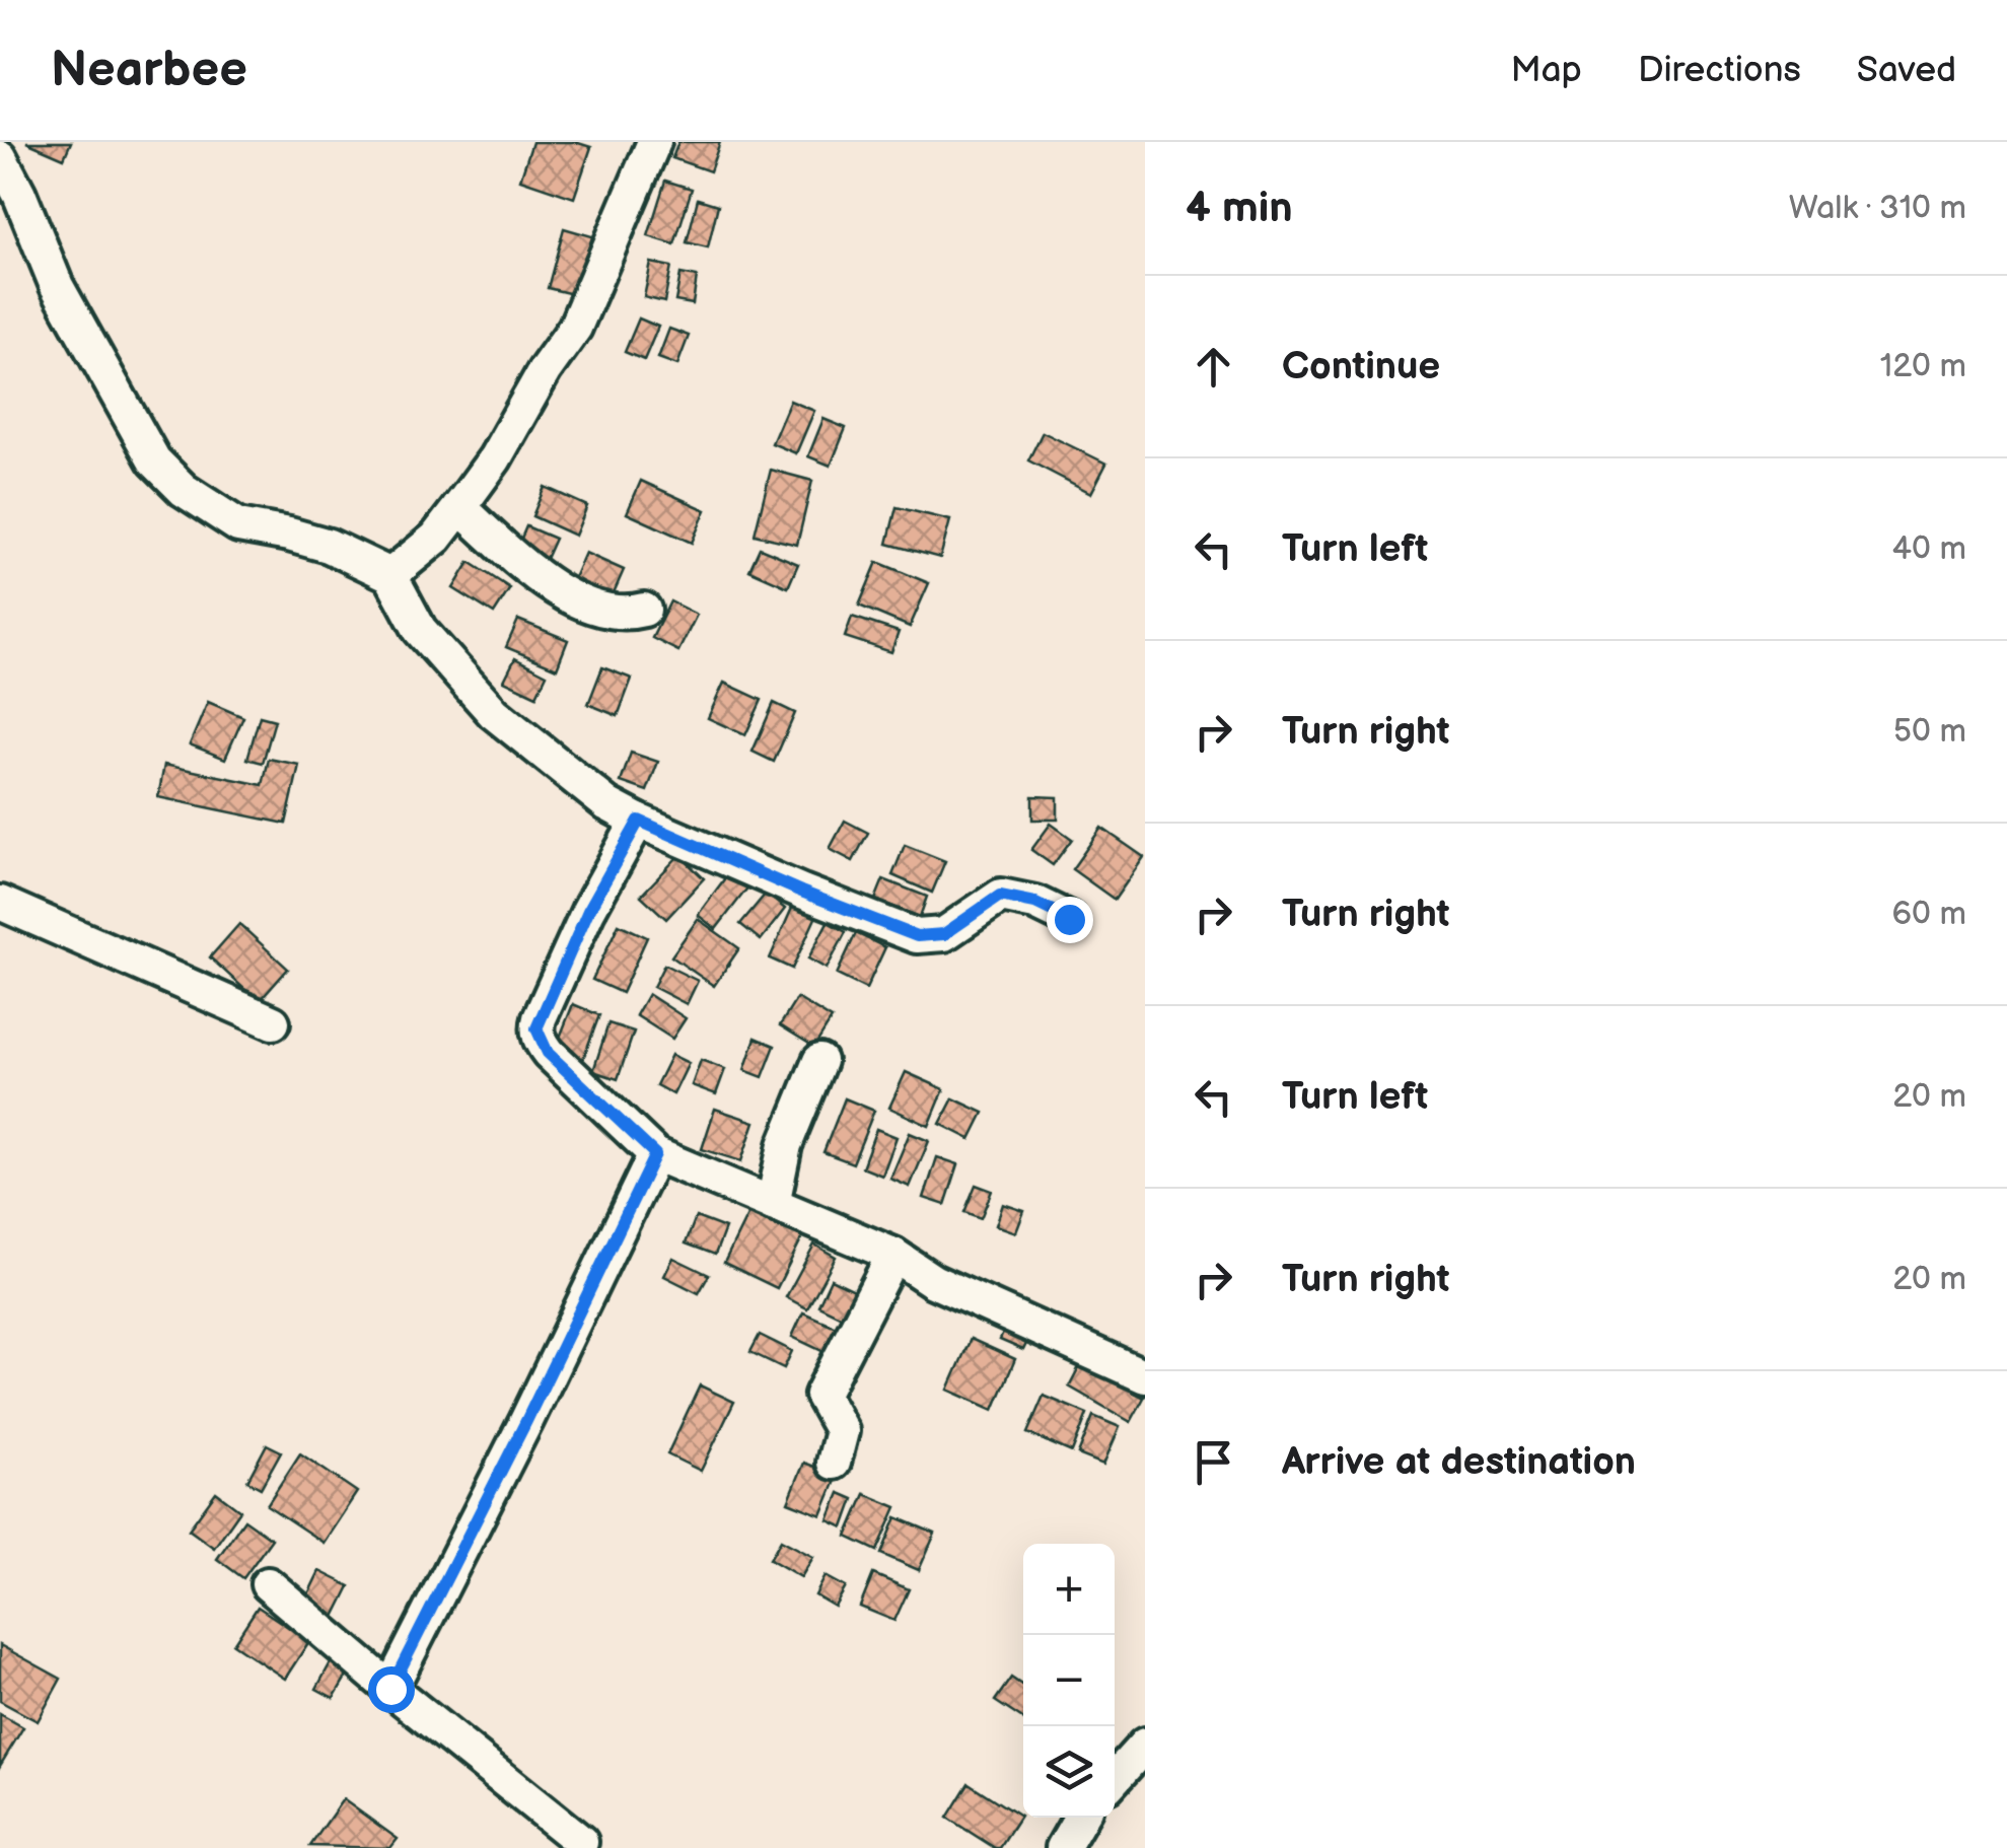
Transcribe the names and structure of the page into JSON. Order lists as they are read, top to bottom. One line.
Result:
{"page":{"header":"Nearbee","nav":["Map","Directions","Saved"],"heading":["4 min","Walk · 310 m"],"list":[["Continue","120 m"],["Turn left","40 m"],["Turn right","50 m"],["Turn right","60 m"],["Turn left","20 m"],["Turn right","20 m"],"Arrive at destination"],"map_buttons":["+","−"]}}
